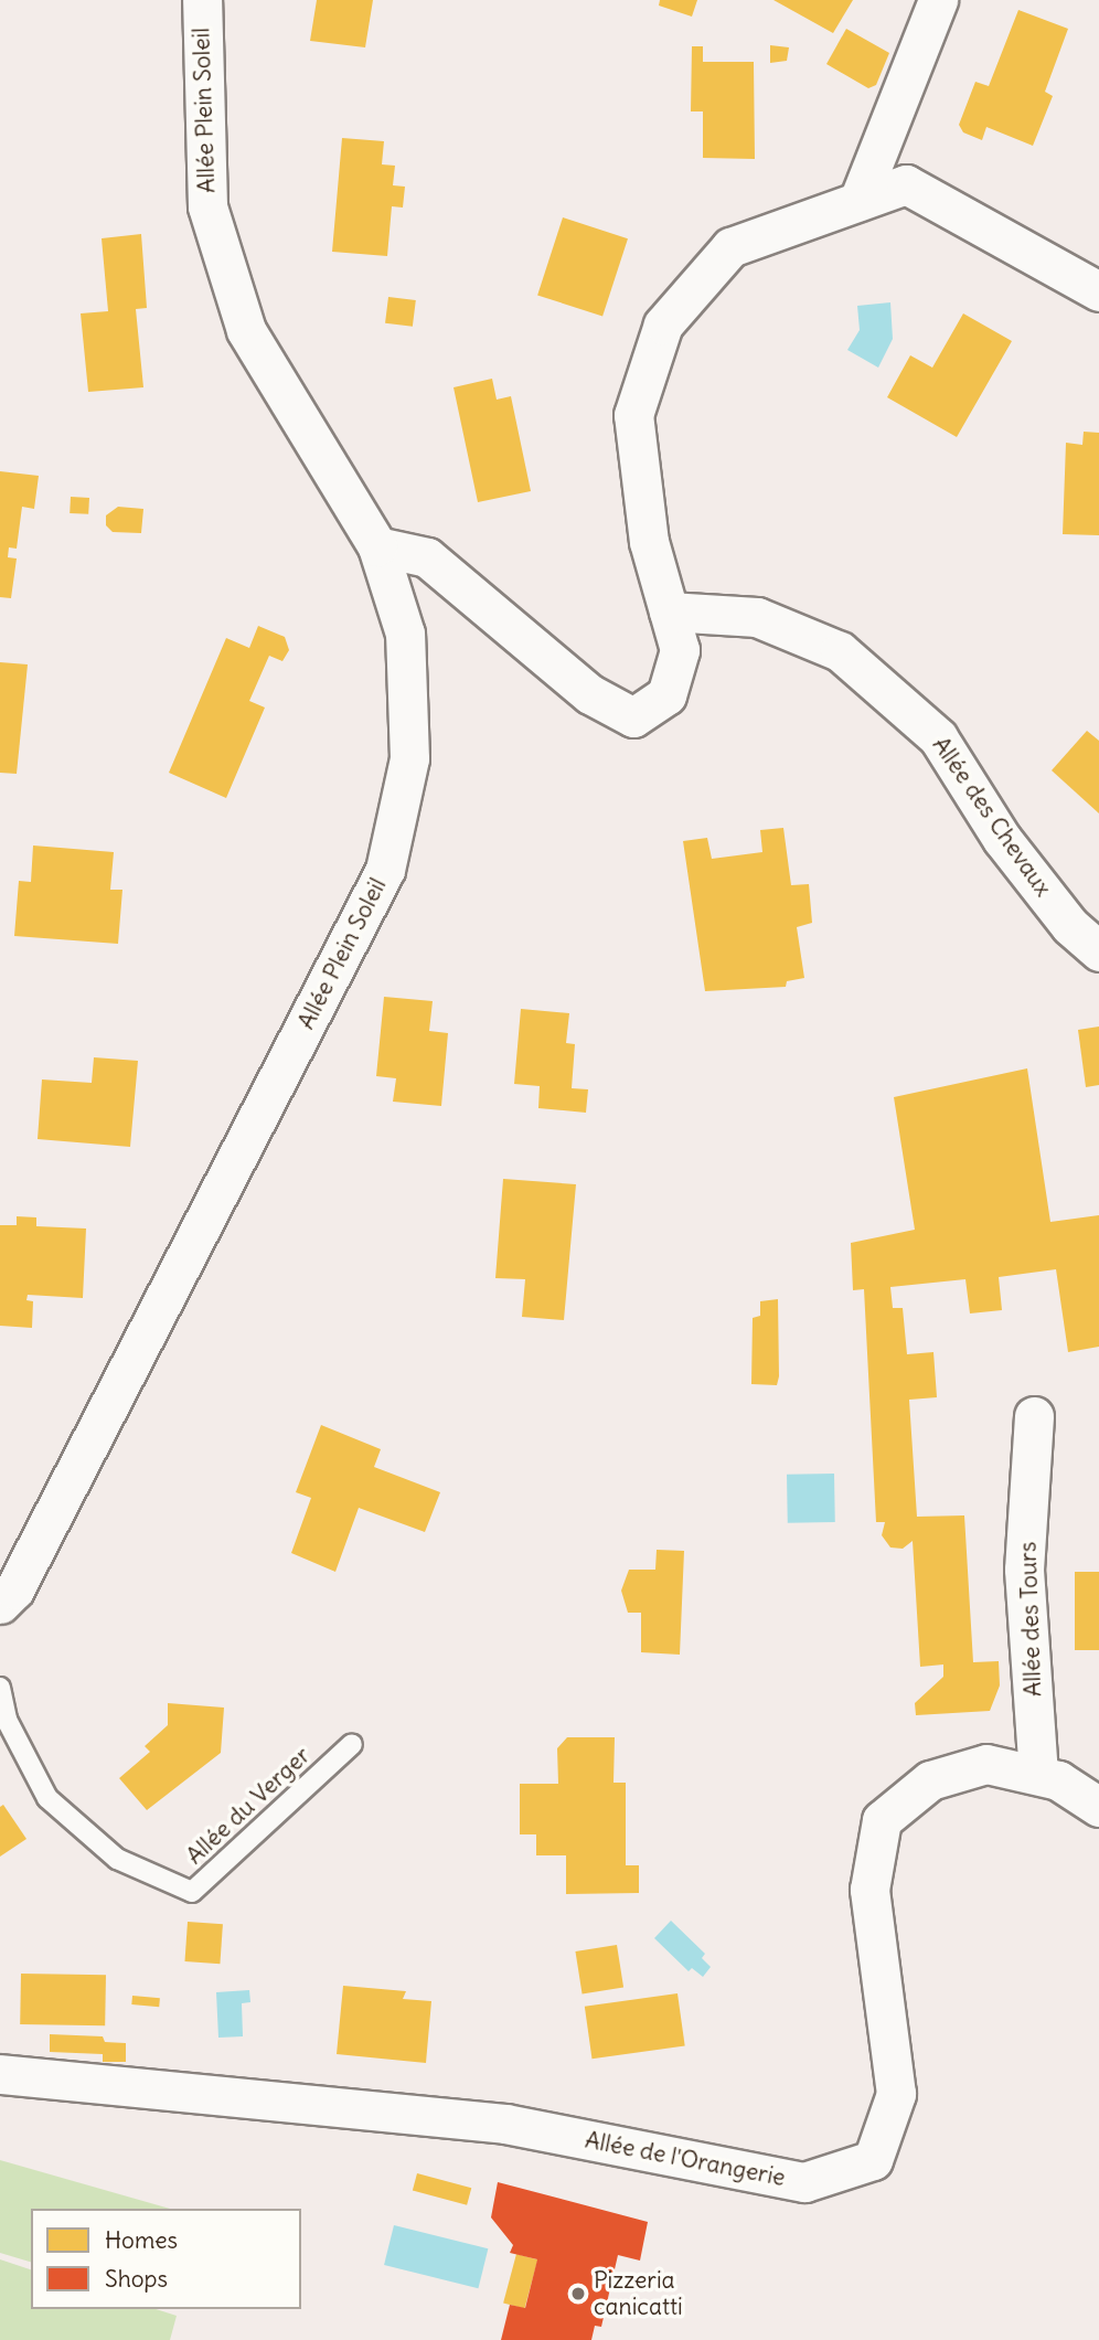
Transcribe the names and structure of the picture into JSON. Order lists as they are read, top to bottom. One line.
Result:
{"streets":{"street":["Allée Plein Soleil","Allée des Chevaux","Allée des Tours","Allée de l'Orangerie"],"lane":["Allée du Verger"]},"crossings":[["Allée des Tours","Allée de l'Orangerie"]],"places":["Pizzeria canicatti"],"legend":["Homes","Shops"]}
